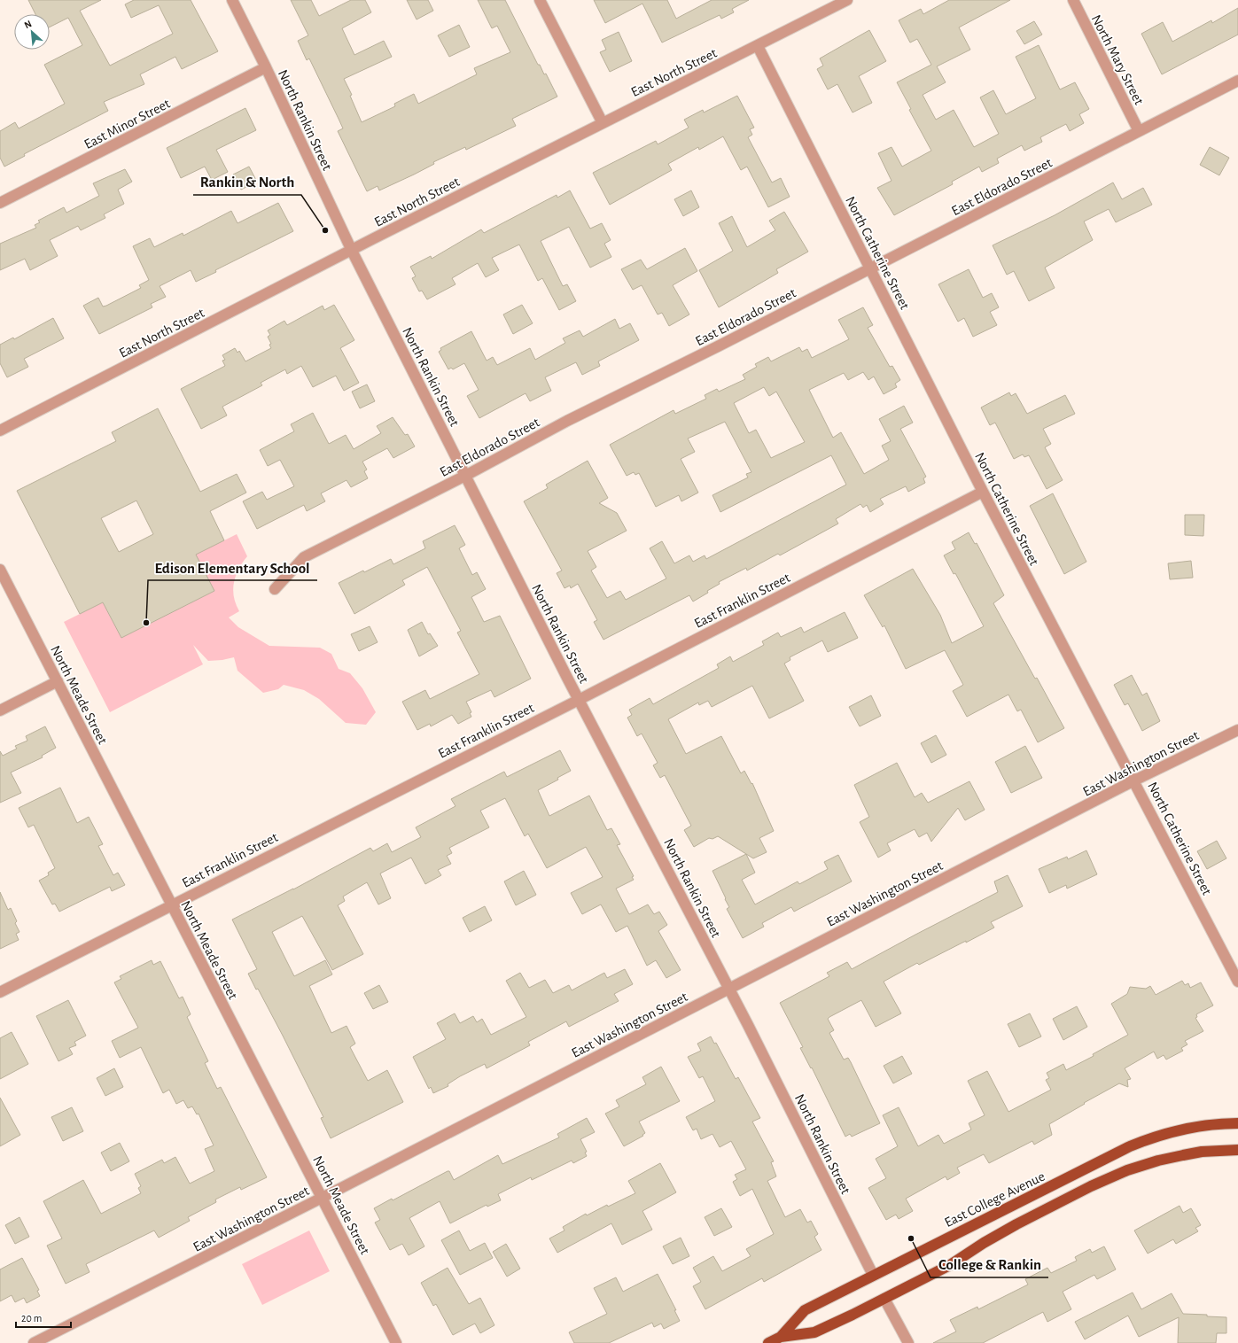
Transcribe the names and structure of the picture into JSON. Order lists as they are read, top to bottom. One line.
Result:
{"streets":{"main road":["East College Avenue"],"street":["North Mary Street","East North Street","North Rankin Street","East Minor Street","East Eldorado Street","North Catherine Street","East Franklin Street","North Meade Street","East Washington Street"]},"crossings":[["North Mary Street","East Eldorado Street"],["East North Street","North Rankin Street"],["East North Street","North Catherine Street"],["North Rankin Street","East Minor Street"],["North Rankin Street","East Eldorado Street"],["North Rankin Street","East Franklin Street"],["North Rankin Street","East Washington Street"],["North Rankin Street","East College Avenue"],["East Eldorado Street","North Catherine Street"],["North Catherine Street","East Franklin Street"],["North Catherine Street","East Washington Street"],["East Franklin Street","North Meade Street"],["North Meade Street","East Washington Street"]],"places":["Rankin & North","Edison Elementary School","College & Rankin"],"scale_bar":"20 m","north":"top left"}
